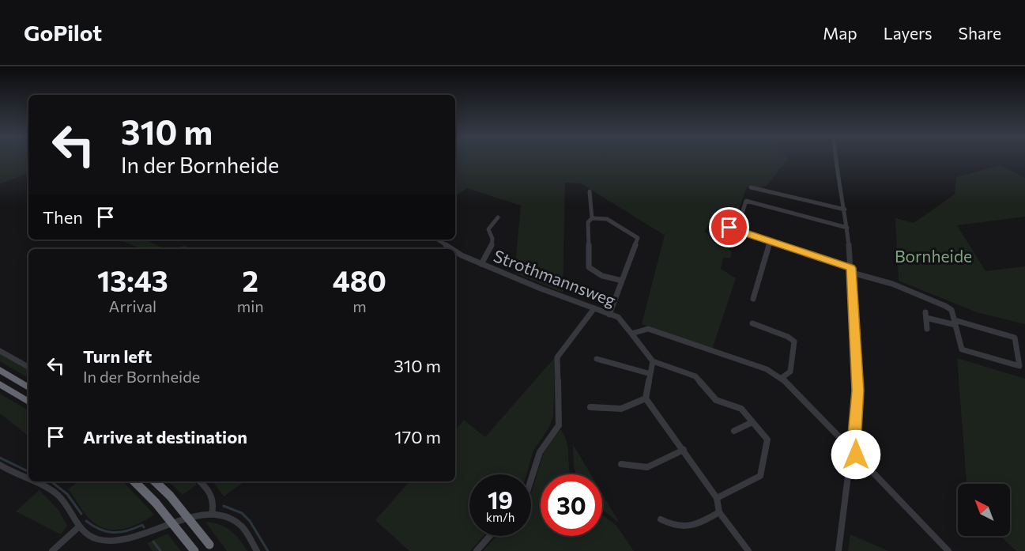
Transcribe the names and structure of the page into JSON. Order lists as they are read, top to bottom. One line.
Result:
{"streets":{"street":["Strothmannsweg"]},"parks":["Bornheide"],"north":"top left","page":{"header":"GoPilot","nav":["Map","Layers","Share"],"turn":["310 m","In der Bornheide"],"then":"Then","eta":["13:43","Arrival","2","min","480","m"],"list":[{"name":"Turn left","note":"In der Bornheide","value":"310 m"},{"name":"Arrive at destination","value":"170 m"}],"speed":"19 km/h","limit":"30"}}
